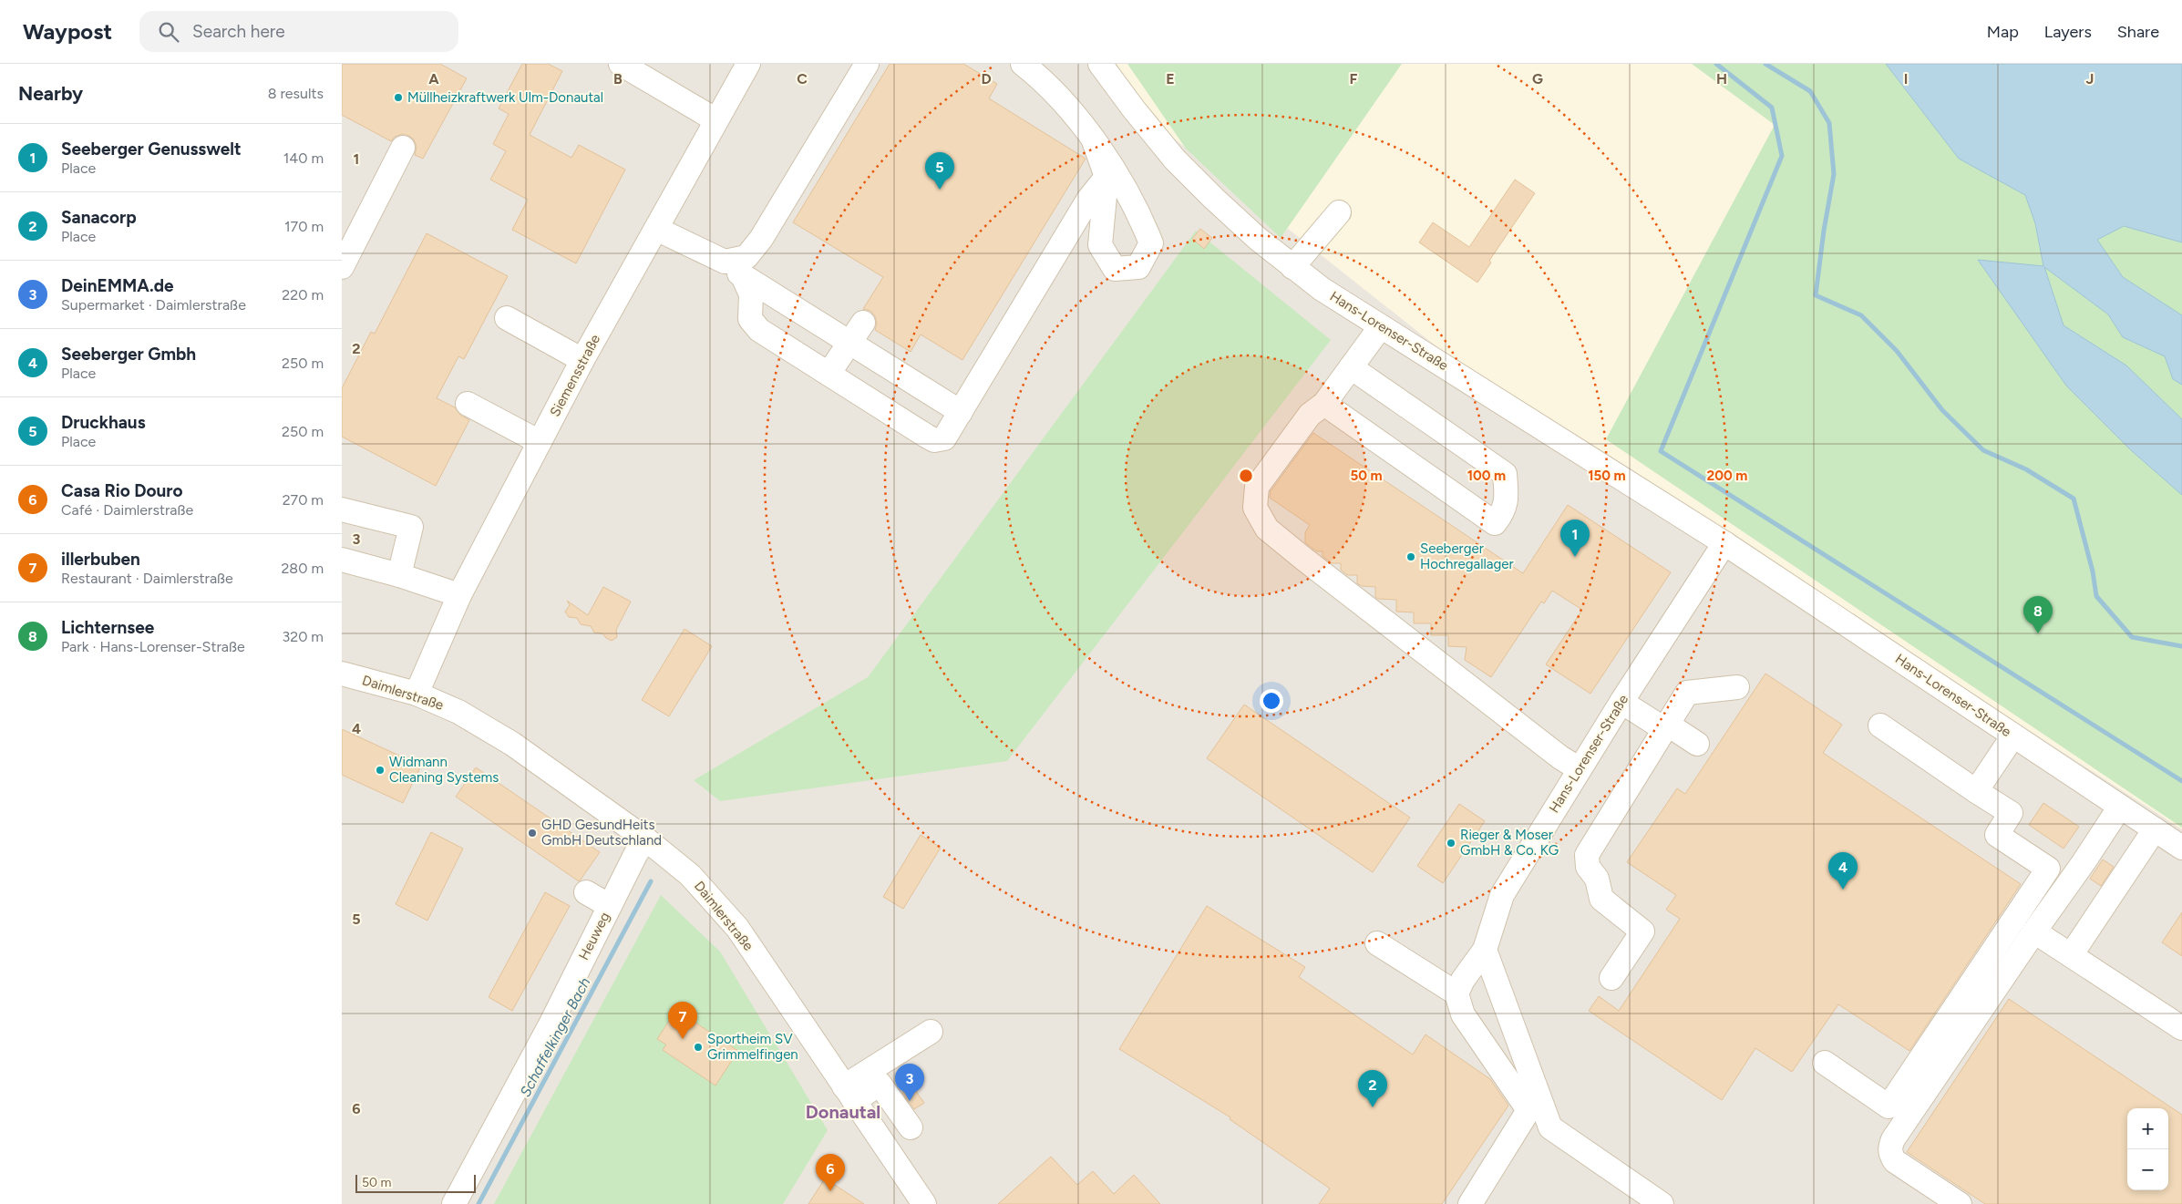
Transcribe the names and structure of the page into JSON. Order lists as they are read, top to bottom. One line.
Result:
{"streets":{"street":["Hans-Lorenser-Straße","Siemensstraße","Daimlerstraße","Heuweg"]},"crossings":[["Siemensstraße","Daimlerstraße"],["Daimlerstraße","Heuweg"]],"districts":["Donautal"],"water":["Schaffelkinger Bach"],"places":["Müllheizkraftwerk Ulm-Donautal","Seeberger Hochregallager","Widmann Cleaning Systems","GHD GesundHeits GmbH Deutschland","Rieger & Moser GmbH & Co. KG","Sportheim SV Grimmelfingen"],"scale_bar":"50 m","page":{"header":"Waypost","search":"Search here","nav":["Map","Layers","Share"],"heading":["Nearby","8 results"],"list":[{"mark":"1","name":"Seeberger Genusswelt","note":"Place","value":"140 m"},{"mark":"2","name":"Sanacorp","note":"Place","value":"170 m"},{"mark":"3","name":"DeinEMMA.de","note":"Supermarket · Daimlerstraße","value":"220 m"},{"mark":"4","name":"Seeberger Gmbh","note":"Place","value":"250 m"},{"mark":"5","name":"Druckhaus","note":"Place","value":"250 m"},{"mark":"6","name":"Casa Rio Douro","note":"Café · Daimlerstraße","value":"270 m"},{"mark":"7","name":"illerbuben","note":"Restaurant · Daimlerstraße","value":"280 m"},{"mark":"8","name":"Lichternsee","note":"Park · Hans-Lorenser-Straße","value":"320 m"}],"pins":["5","1","8","4","7","3","2","6"],"map_buttons":["+","−"],"scale":"50 m"},"grid":{"columns":["A","B","C","D","E","F","G","H","I","J"],"rows":["1","2","3","4","5","6"]},"rings":["50 m","100 m","150 m","200 m"]}
